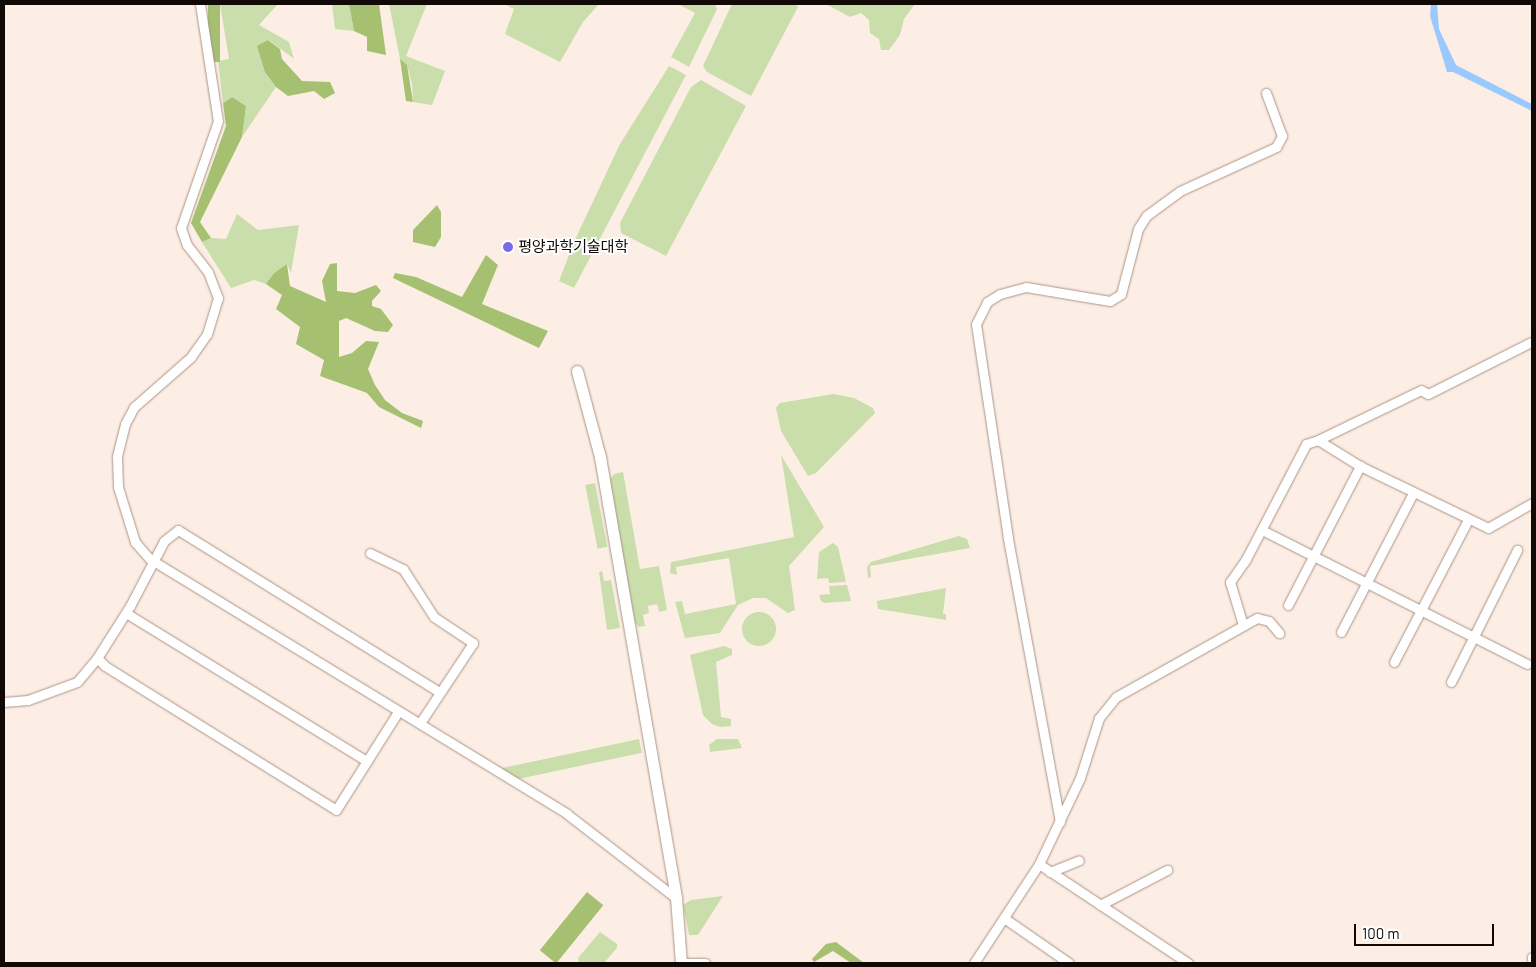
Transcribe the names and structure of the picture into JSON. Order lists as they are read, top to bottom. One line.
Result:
{"places":["평양과학기술대학"],"scale_bar":"100 m"}
